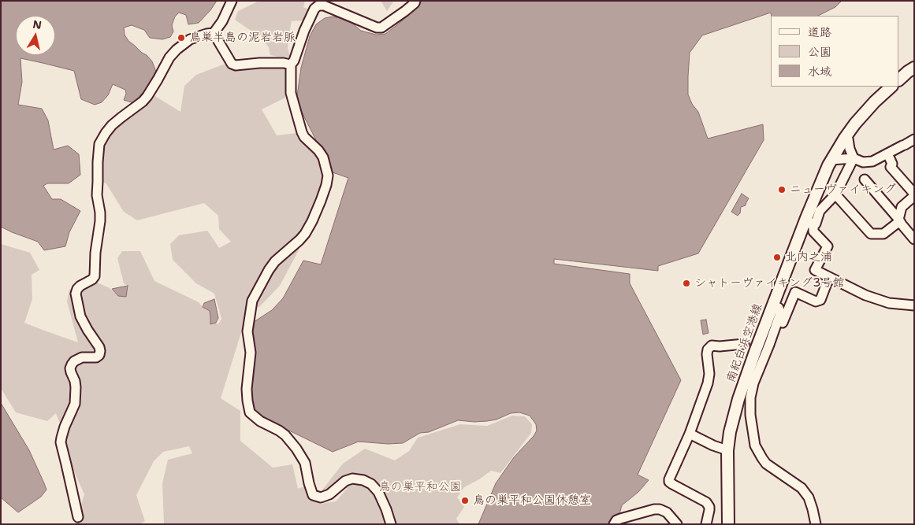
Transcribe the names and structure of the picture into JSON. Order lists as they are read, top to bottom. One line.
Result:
{"streets":{"main road":["南紀白浜空港線"]},"parks":["鳥の巣平和公園"],"places":["鳥巣半島の泥岩岩脈","ニューヴァイキング","北内之浦","シャトーヴァイキング3号館","鳥の巣平和公園休憩室"],"legend":["道路","公園","水域"],"north":"top"}
